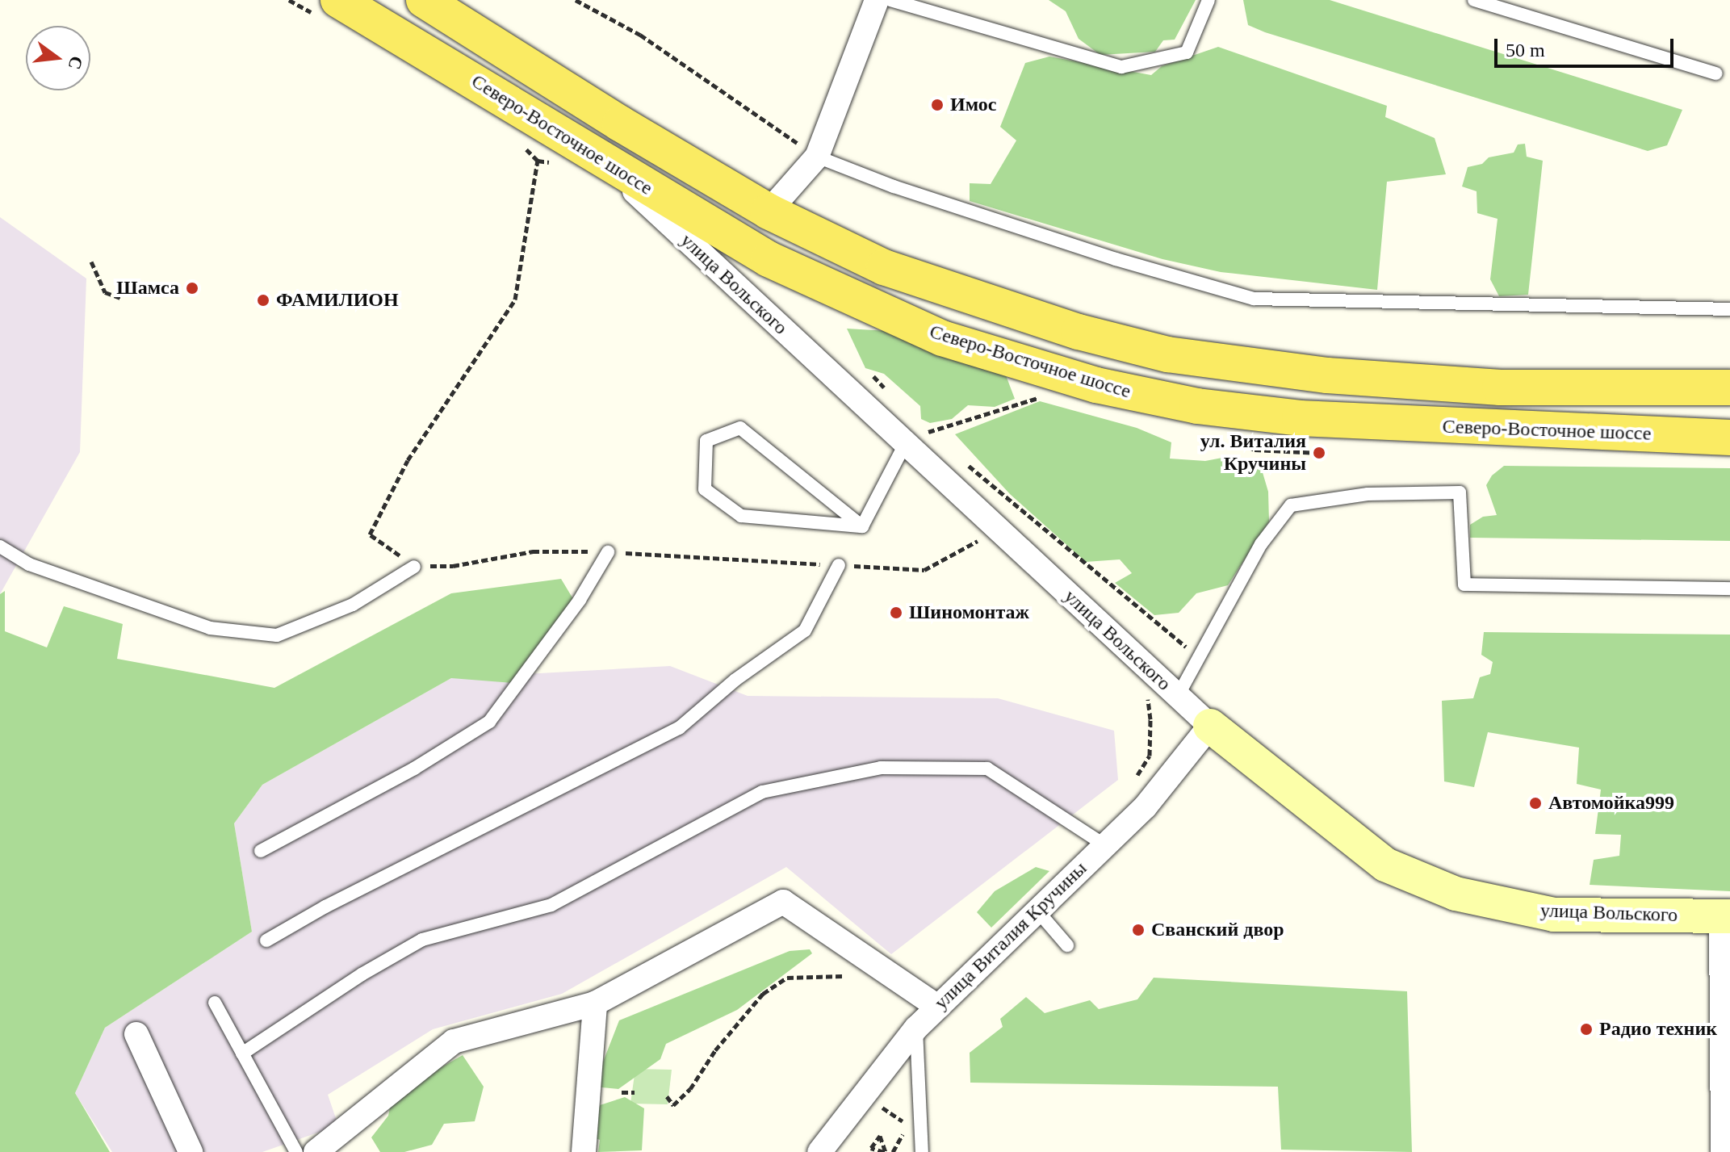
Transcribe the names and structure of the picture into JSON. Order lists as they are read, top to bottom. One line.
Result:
{"streets":{"main road":["Северо-Восточное шоссе","улица Вольского"],"street":["улица Виталия Кручины"]},"crossings":[["Северо-Восточное шоссе","улица Вольского"],["улица Вольского","улица Виталия Кручины"]],"places":["Имос","Шамса","ФАМИЛИОН","ул. Виталия Кручины","Шиномонтаж","Автомойка999","Сванский двор","Радио техник"],"scale_bar":"50 m","north":"right"}
